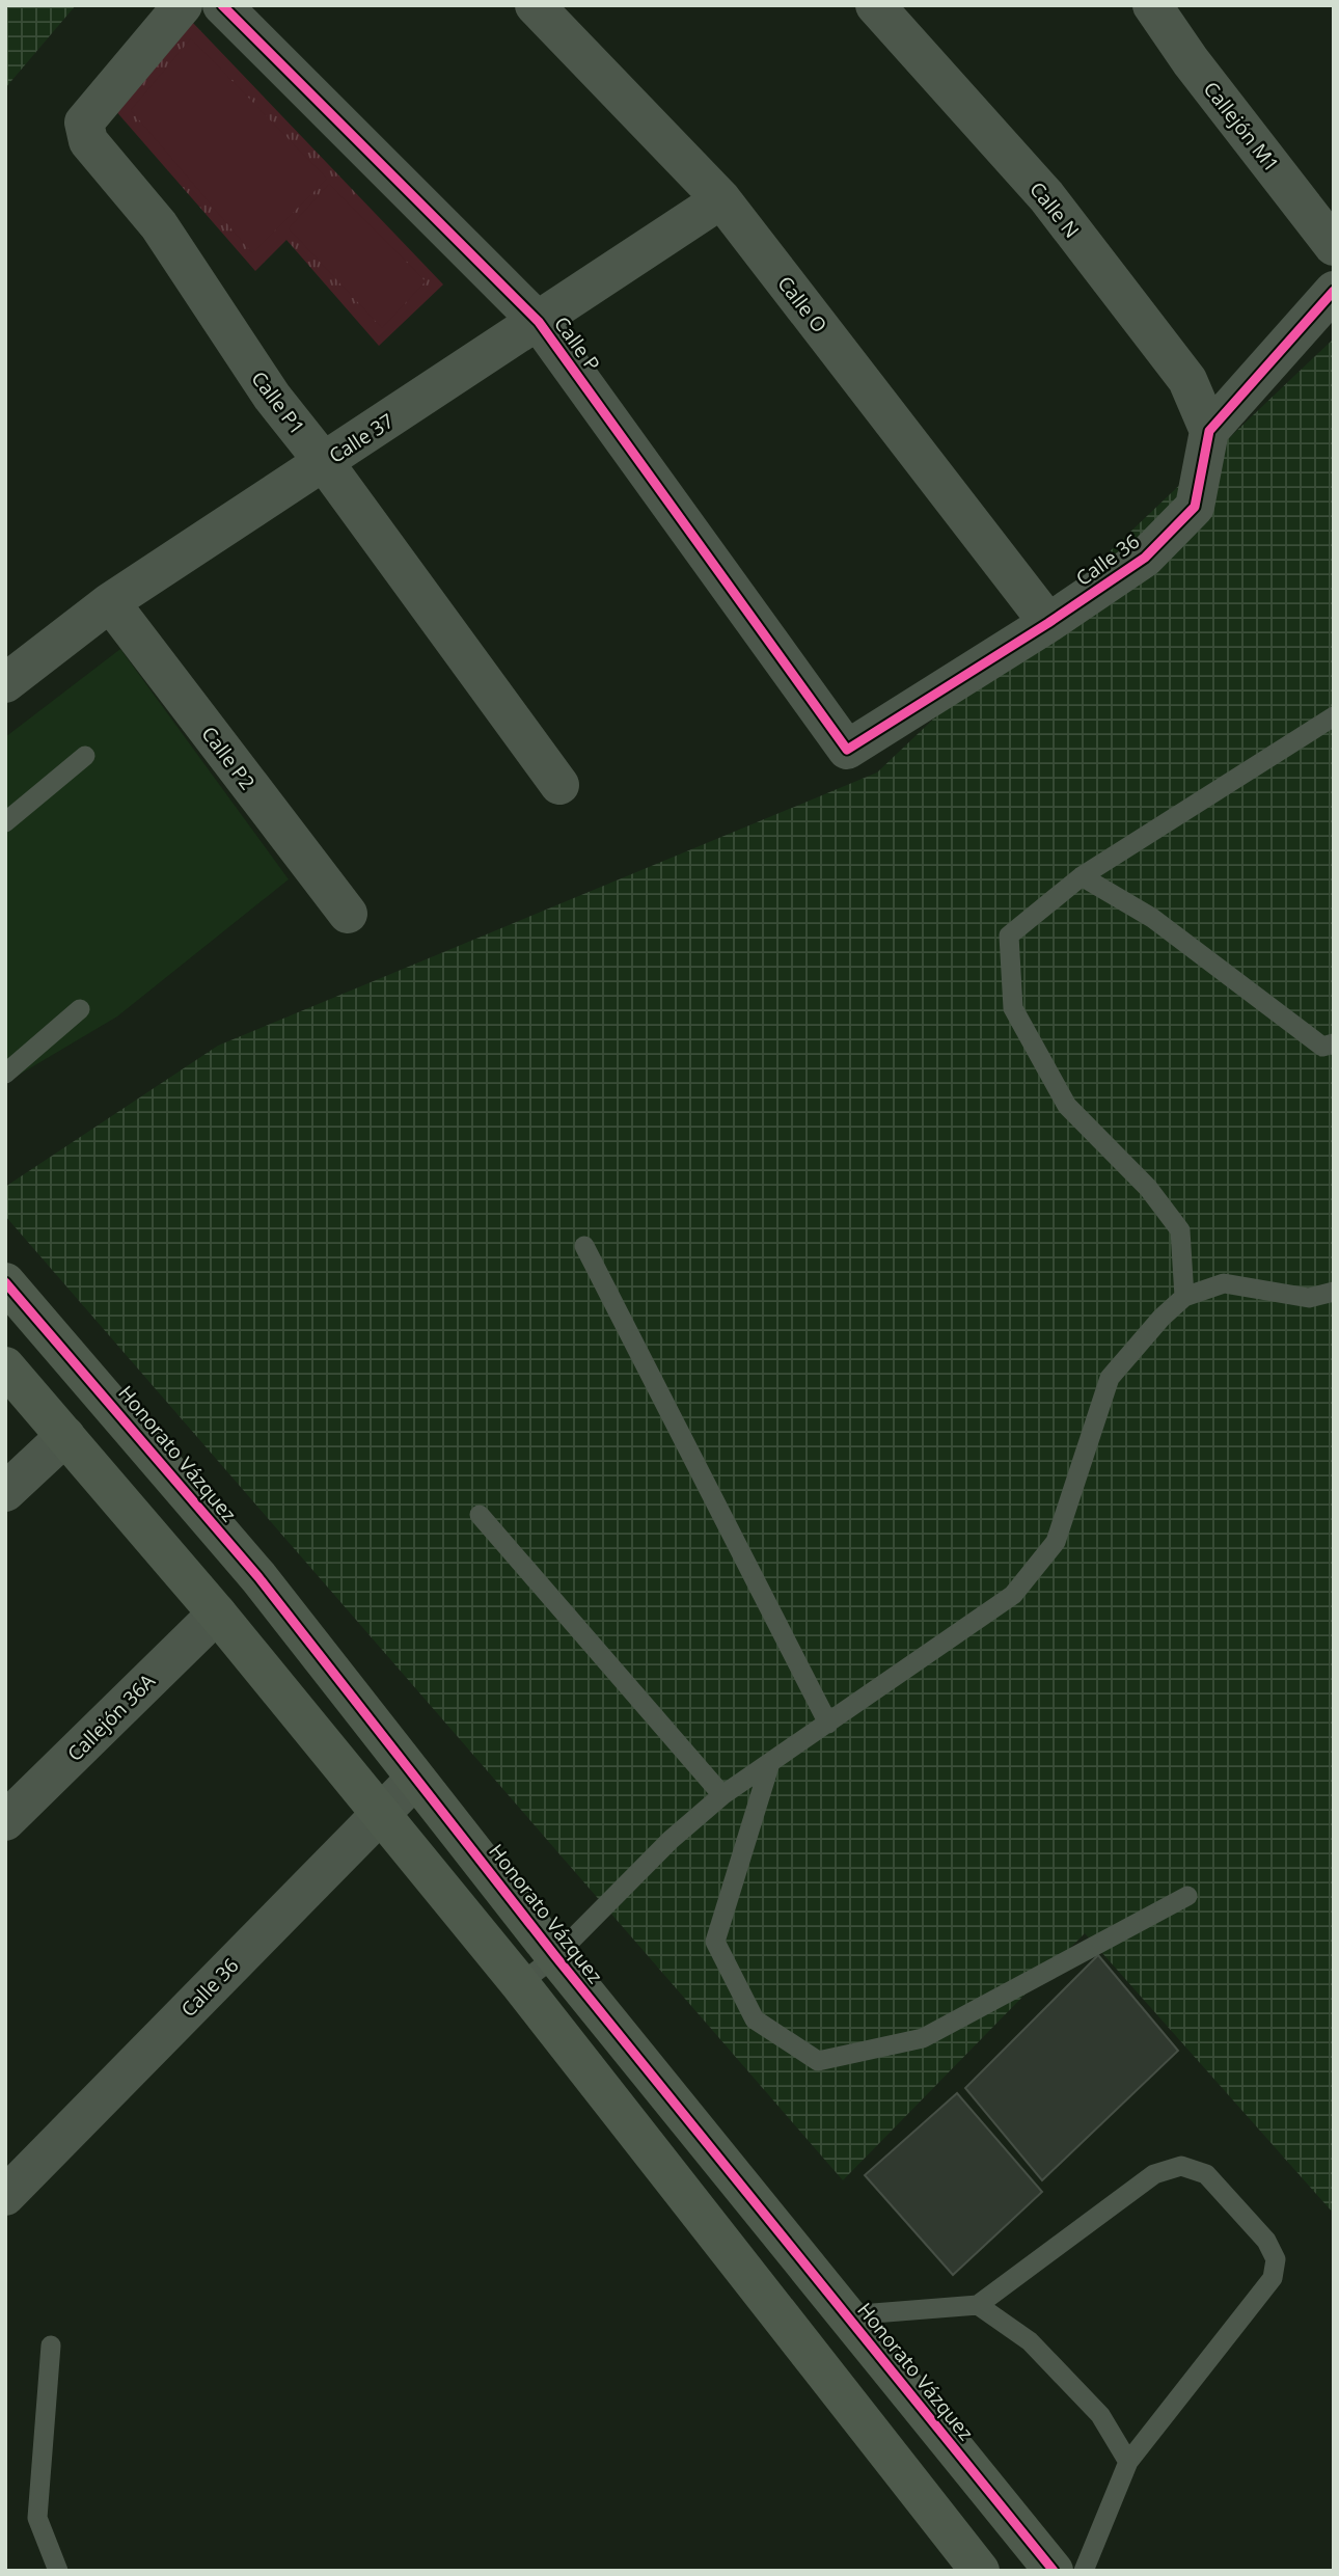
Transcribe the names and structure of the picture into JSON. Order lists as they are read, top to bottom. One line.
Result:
{"streets":{"street":["Callejón M1","Calle N","Calle O","Calle P","Calle P1","Calle 37","Calle 36","Calle P2","Honorato Vázquez","Callejón 36A"]},"crossings":[["Calle N","Calle 36"],["Calle O","Calle 37"],["Calle O","Calle 36"],["Calle P","Calle 37"],["Calle P","Calle 36"],["Calle P1","Calle 37"],["Calle 37","Calle P2"],["Calle 36","Honorato Vázquez"]]}
